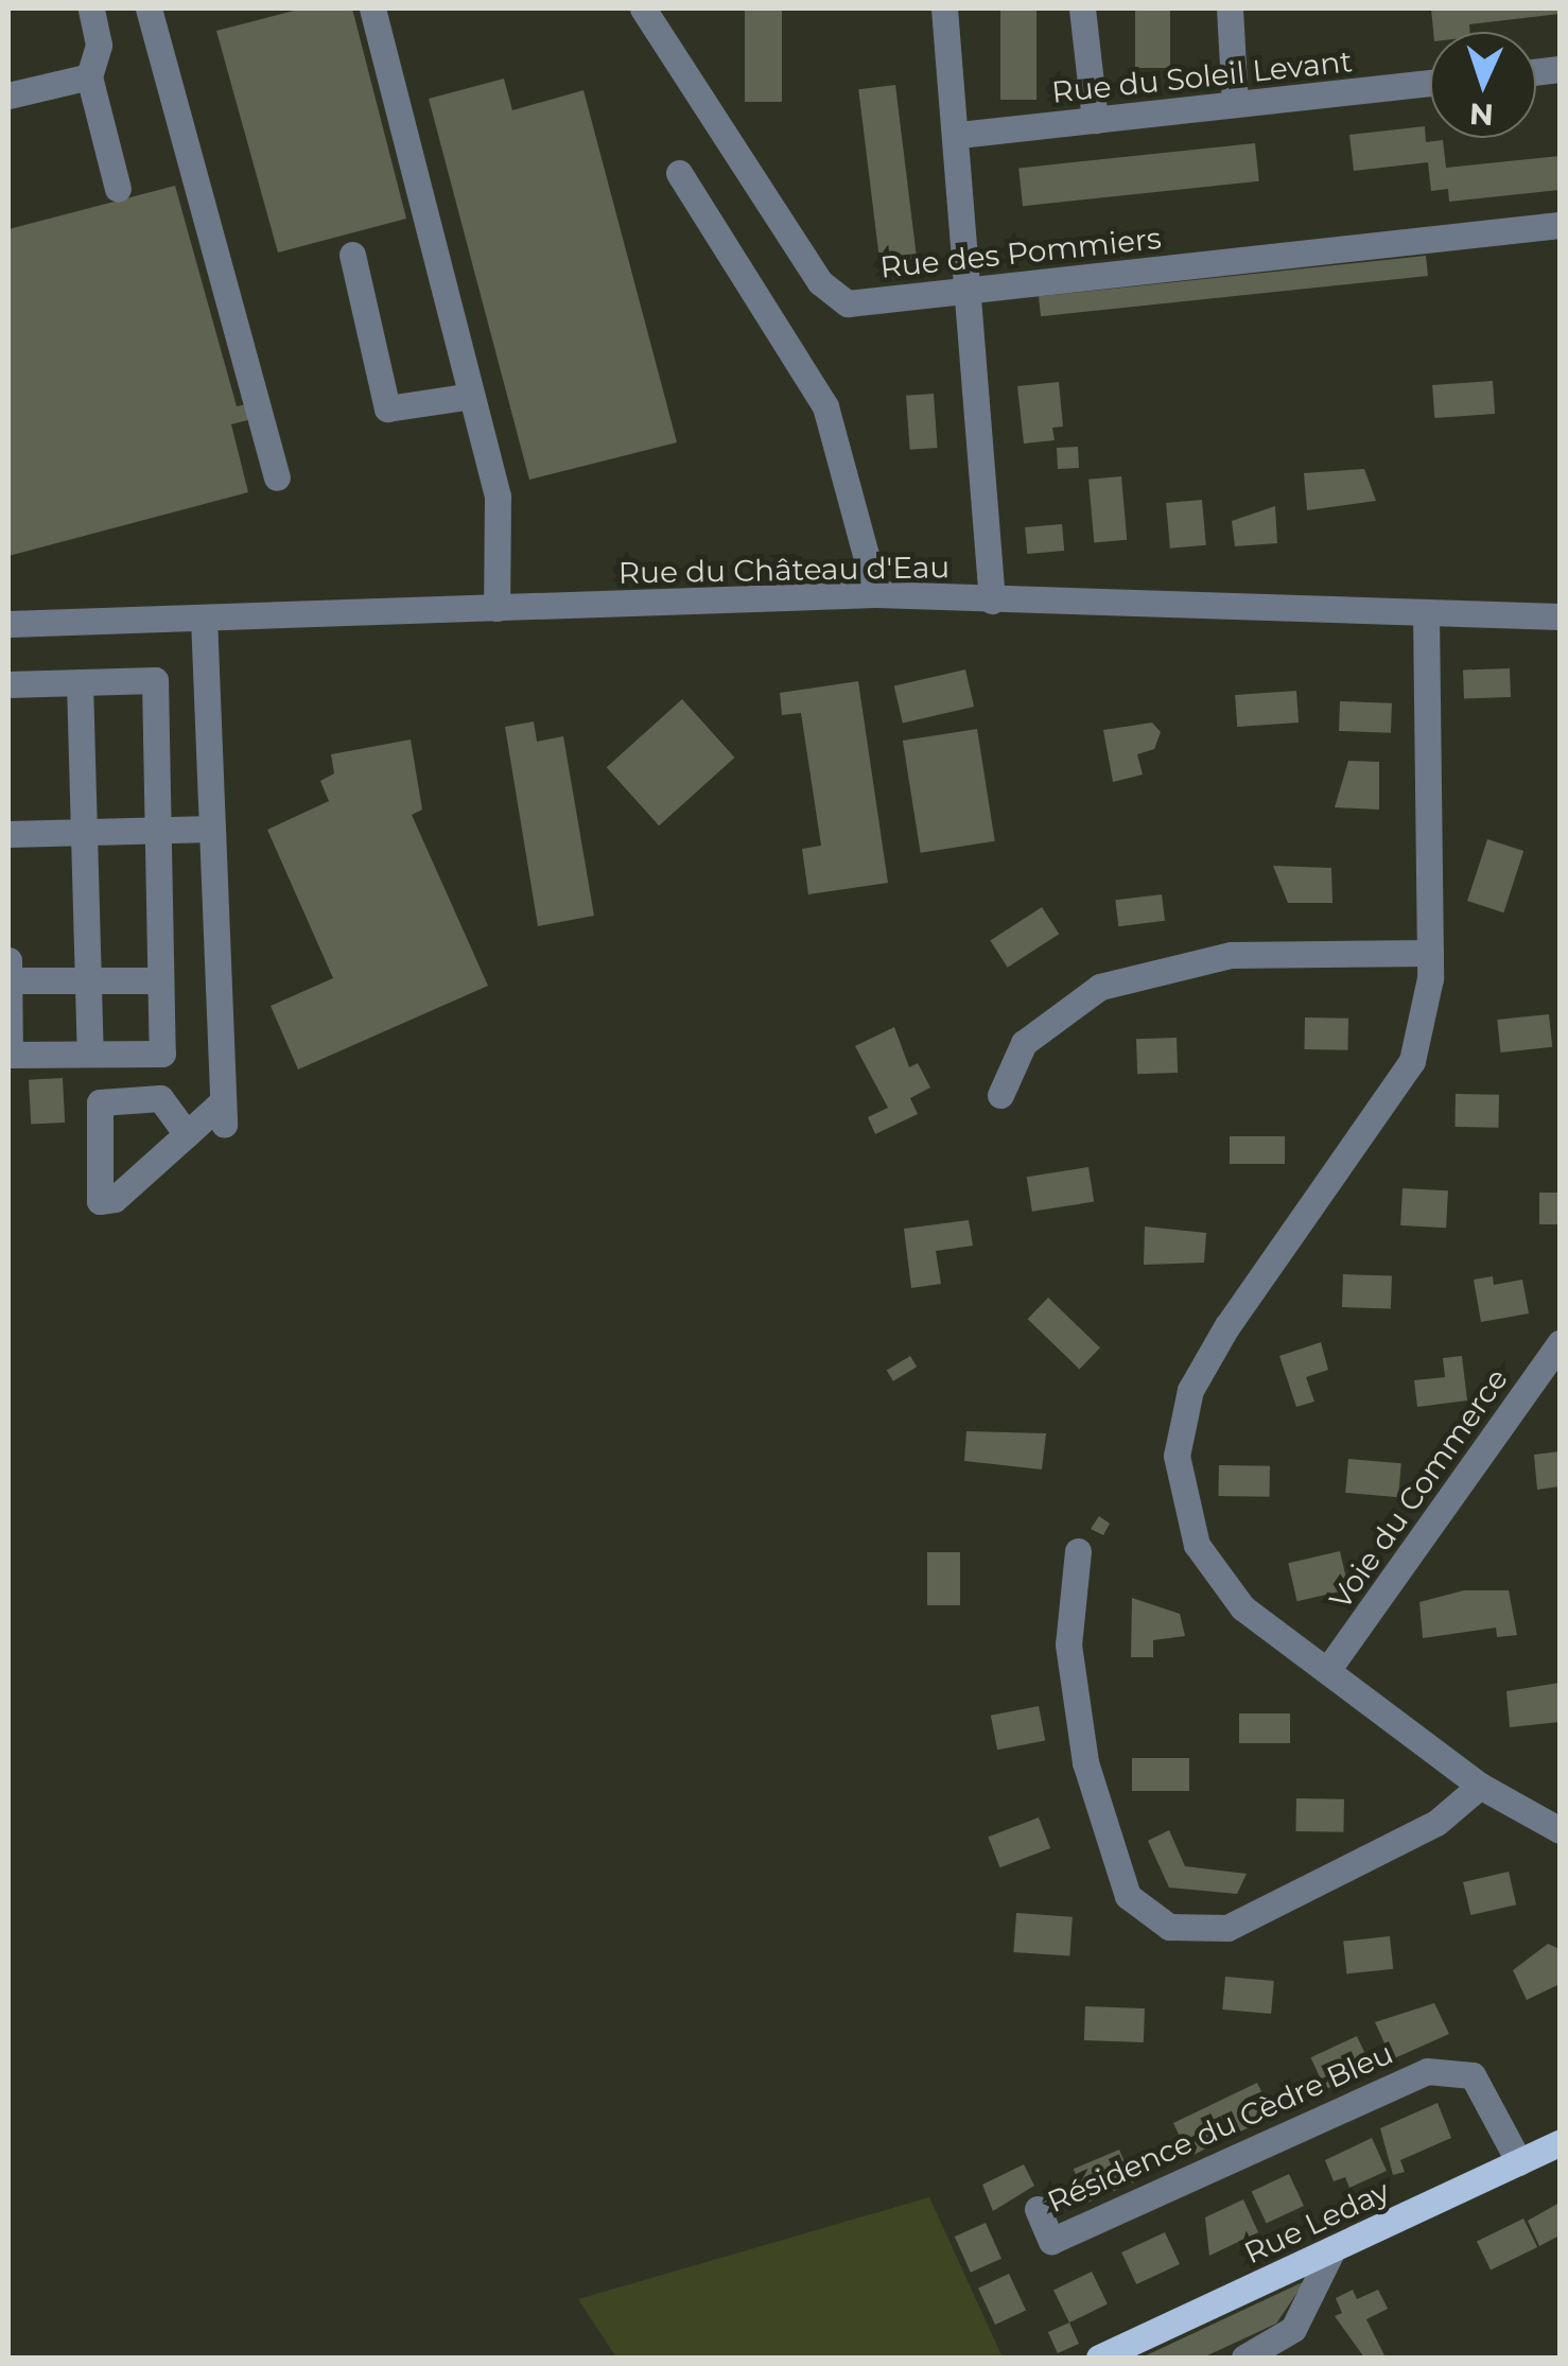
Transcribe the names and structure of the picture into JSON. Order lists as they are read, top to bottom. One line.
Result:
{"streets":{"main road":["Rue Leday"],"street":["Rue du Soleil Levant","Rue des Pommiers","Rue du Château d'Eau","Voie du Commerce","Résidence du Cèdre Bleu"]},"crossings":[["Résidence du Cèdre Bleu","Rue Leday"]],"north":"bottom"}
